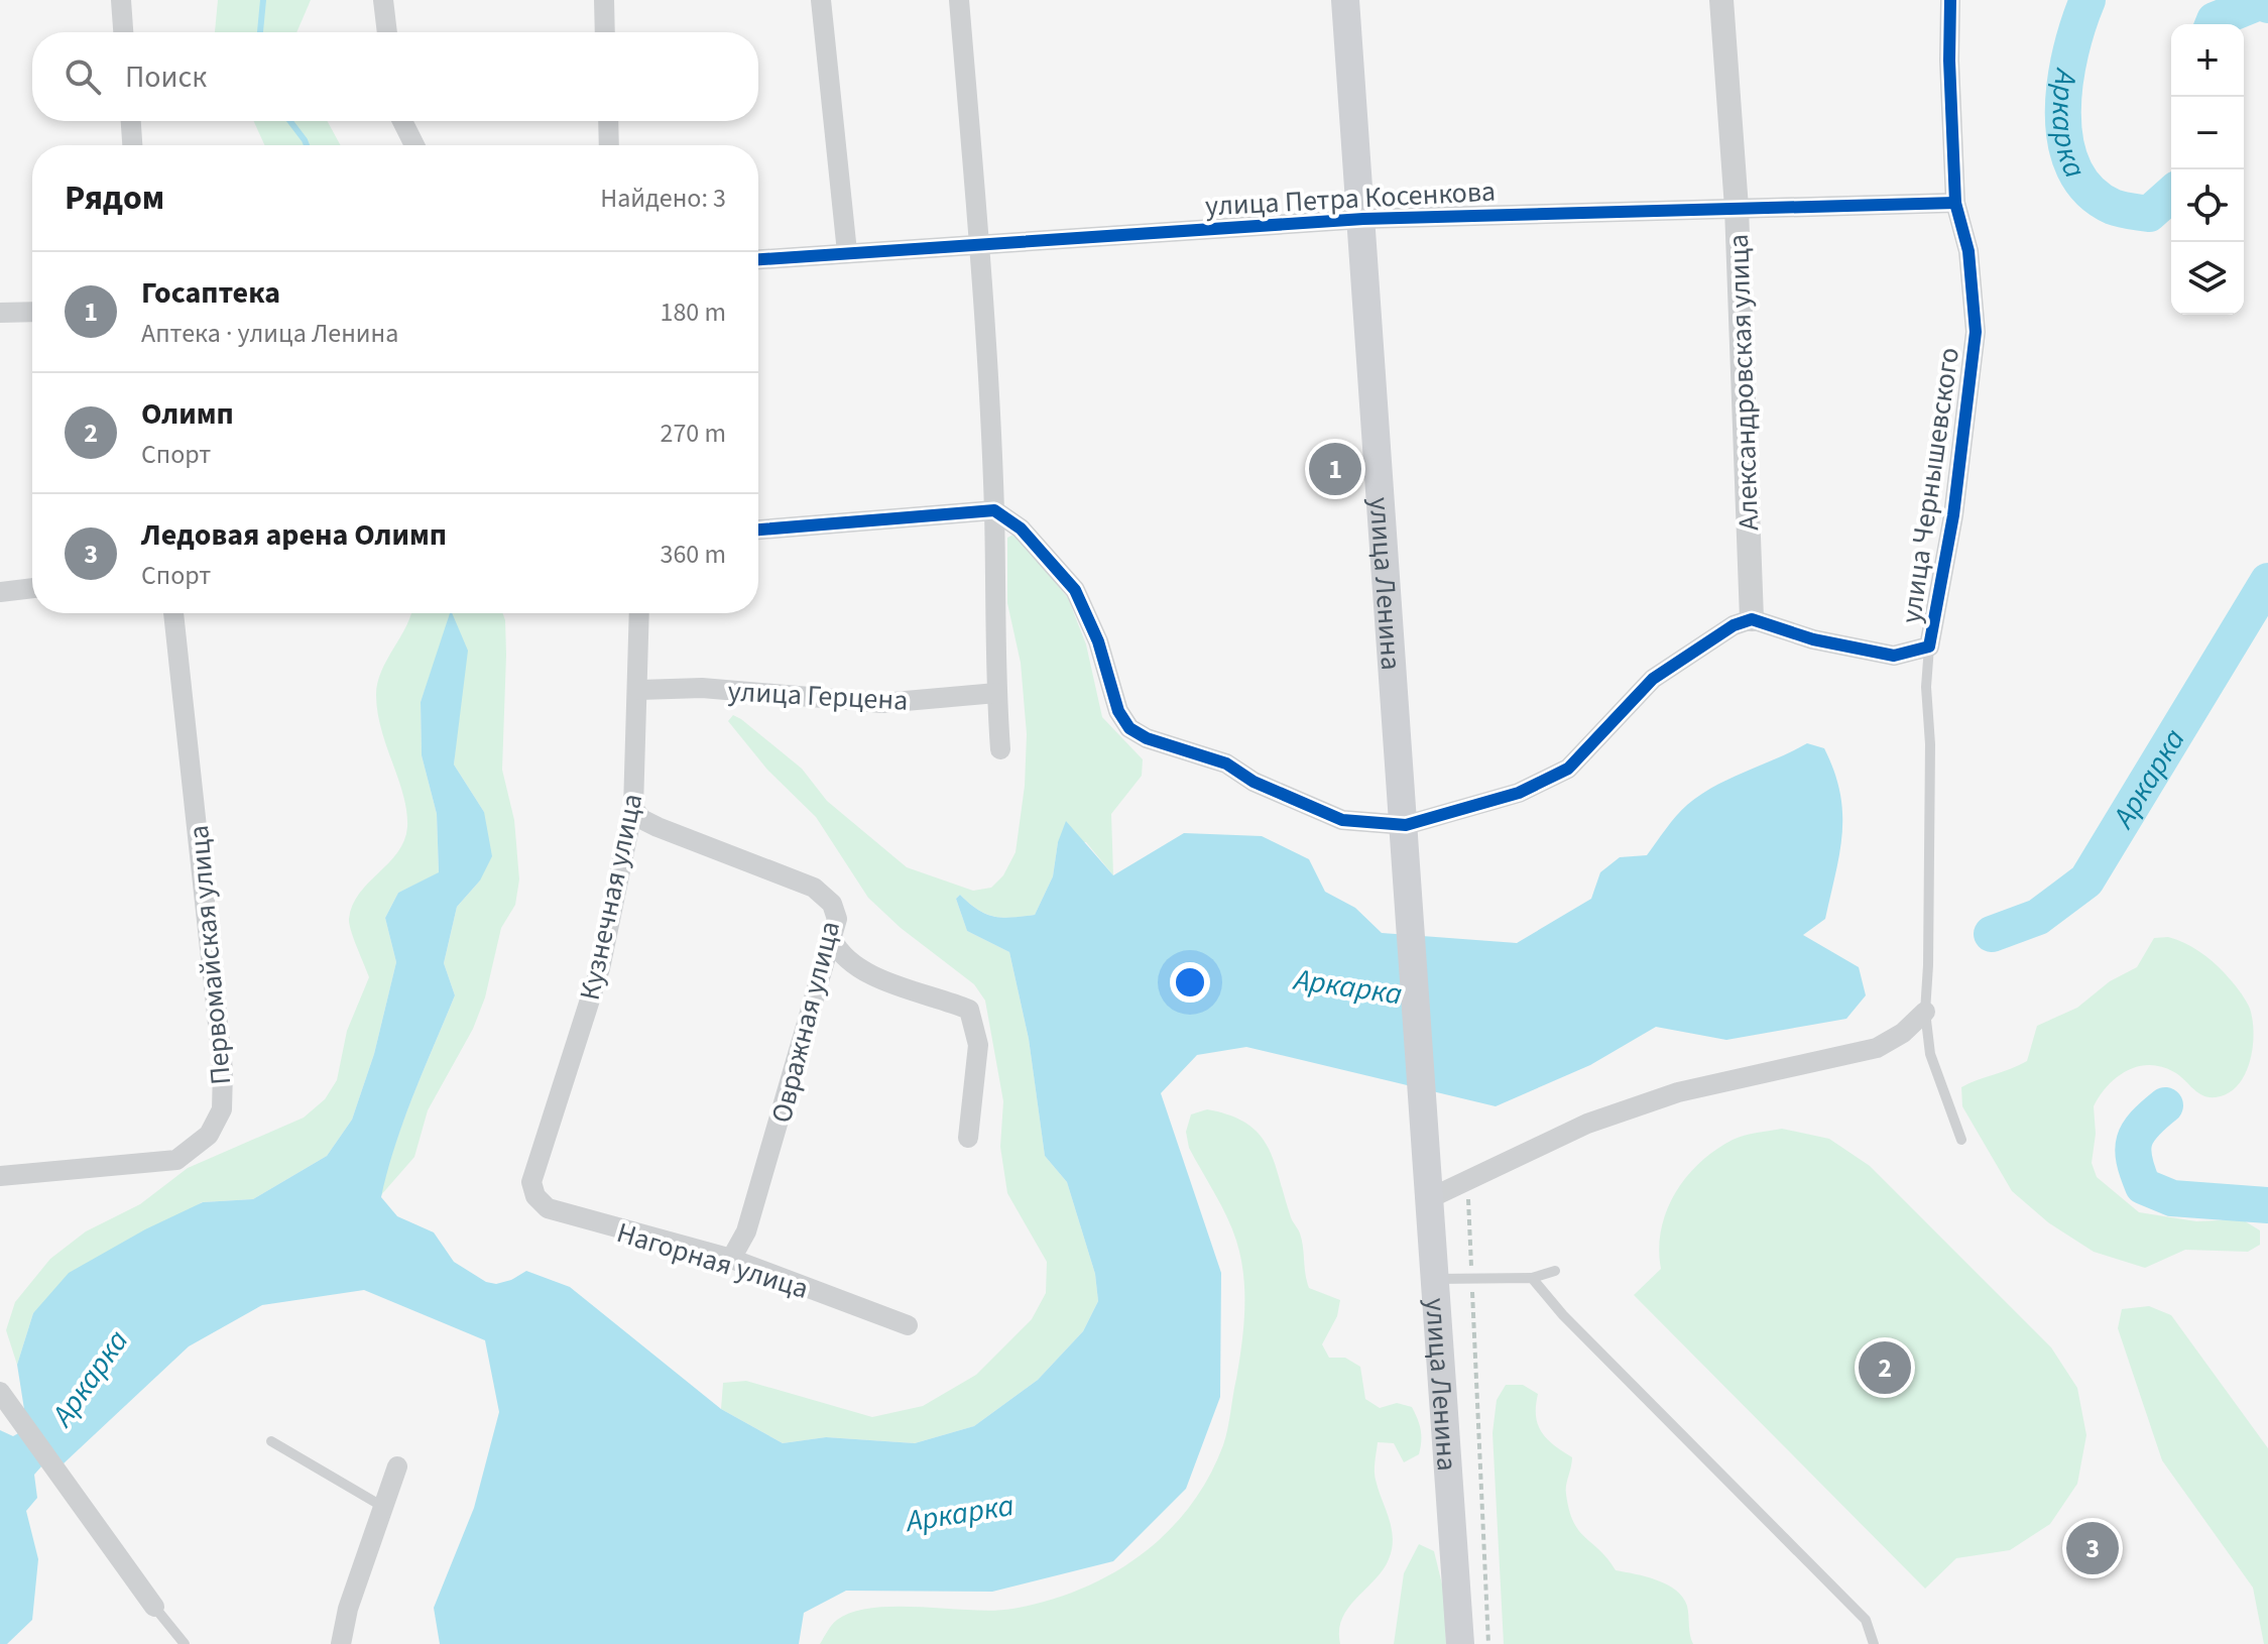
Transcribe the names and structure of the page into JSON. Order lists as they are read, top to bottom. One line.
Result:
{"streets":{"main road":["улица Ленина"],"street":["улица Петра Косенкова","Александровская улица","улица Чернышевского","улица Герцена","Кузнечная улица","Первомайская улица","Овражная улица","Нагорная улица"]},"crossings":[["улица Петра Косенкова","Александровская улица"],["улица Петра Косенкова","улица Чернышевского"],["улица Петра Косенкова","улица Ленина"],["Александровская улица","улица Чернышевского"],["улица Герцена","Кузнечная улица"],["Кузнечная улица","Овражная улица"],["Кузнечная улица","Нагорная улица"],["Овражная улица","Нагорная улица"]],"water":["Аркарка"],"page":{"map_buttons":["+","−"],"search":"Поиск","heading":["Рядом","Найдено: 3"],"list":[{"mark":"1","name":"Госаптека","note":"Аптека · улица Ленина","value":"180 m"},{"mark":"2","name":"Олимп","note":"Спорт","value":"270 m"},{"mark":"3","name":"Ледовая арена Олимп","note":"Спорт","value":"360 m"}],"pins":["1","2","3"]}}
